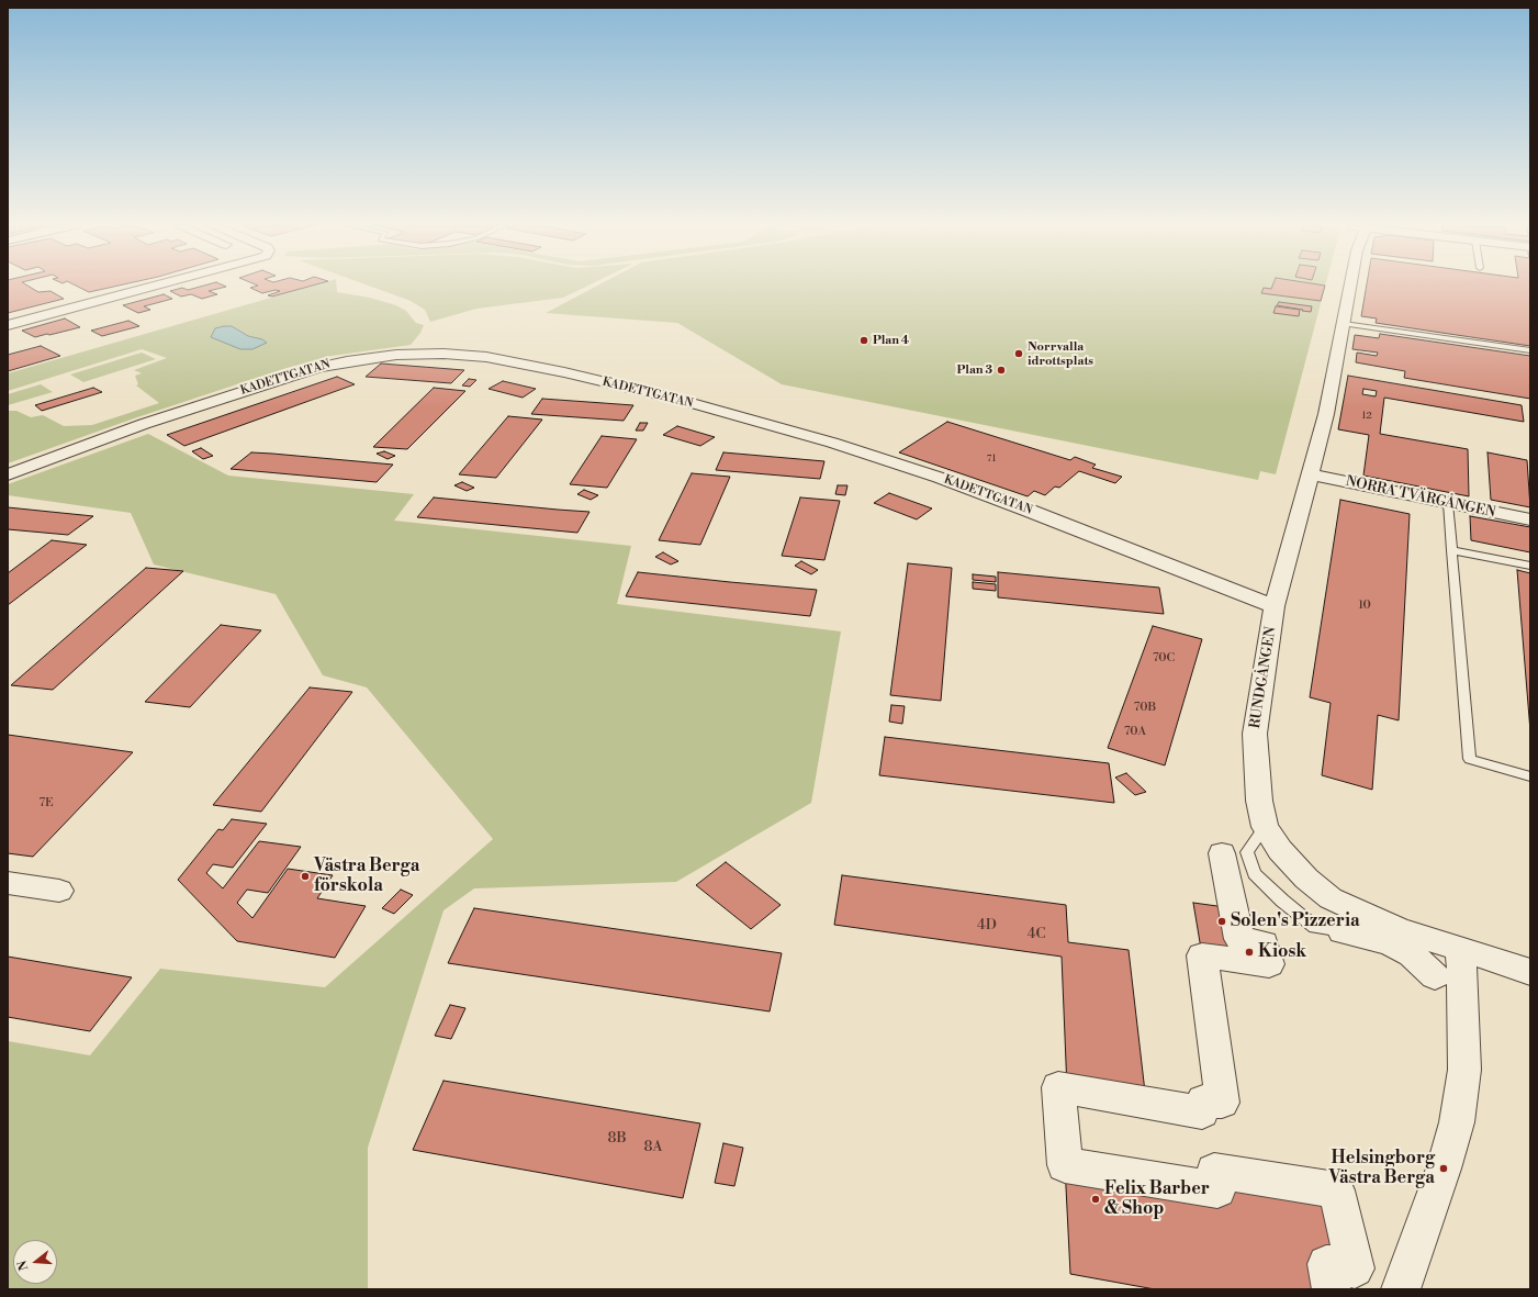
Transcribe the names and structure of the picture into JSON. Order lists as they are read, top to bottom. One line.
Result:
{"streets":{"street":["KADETTGATAN","NORRA TVÄRGÅNGEN","RUNDGÅNGEN"]},"crossings":[["KADETTGATAN","RUNDGÅNGEN"],["NORRA TVÄRGÅNGEN","RUNDGÅNGEN"]],"places":["Plan 4","Norrvalla idrottsplats","Plan 3","Västra Berga förskola","Solen's Pizzeria","Kiosk","Helsingborg Västra Berga","Felix Barber & Shop"],"house_numbers":["12","71","10","70C","70B","70A","7E","4D","4C","8B","8A"],"north":"left"}
